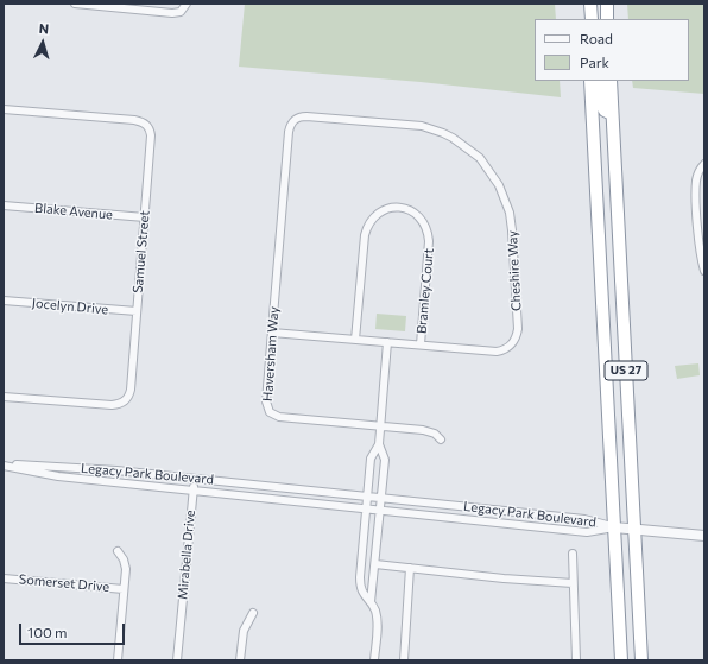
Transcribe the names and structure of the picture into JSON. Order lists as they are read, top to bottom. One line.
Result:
{"streets":{"highway":["US 27"],"street":["Blake Avenue","Samuel Street","Cheshire Way","Bramley Court","Jocelyn Drive","Haversham Way","Legacy Park Boulevard","Mirabella Drive","Somerset Drive"]},"crossings":[["Blake Avenue","Samuel Street"],["Samuel Street","Jocelyn Drive"],["Cheshire Way","Bramley Court"],["Cheshire Way","Haversham Way"],["US 27","Legacy Park Boulevard"],["Legacy Park Boulevard","Mirabella Drive"]],"legend":["Road","Park"],"scale_bar":"100 m","north":"top"}
